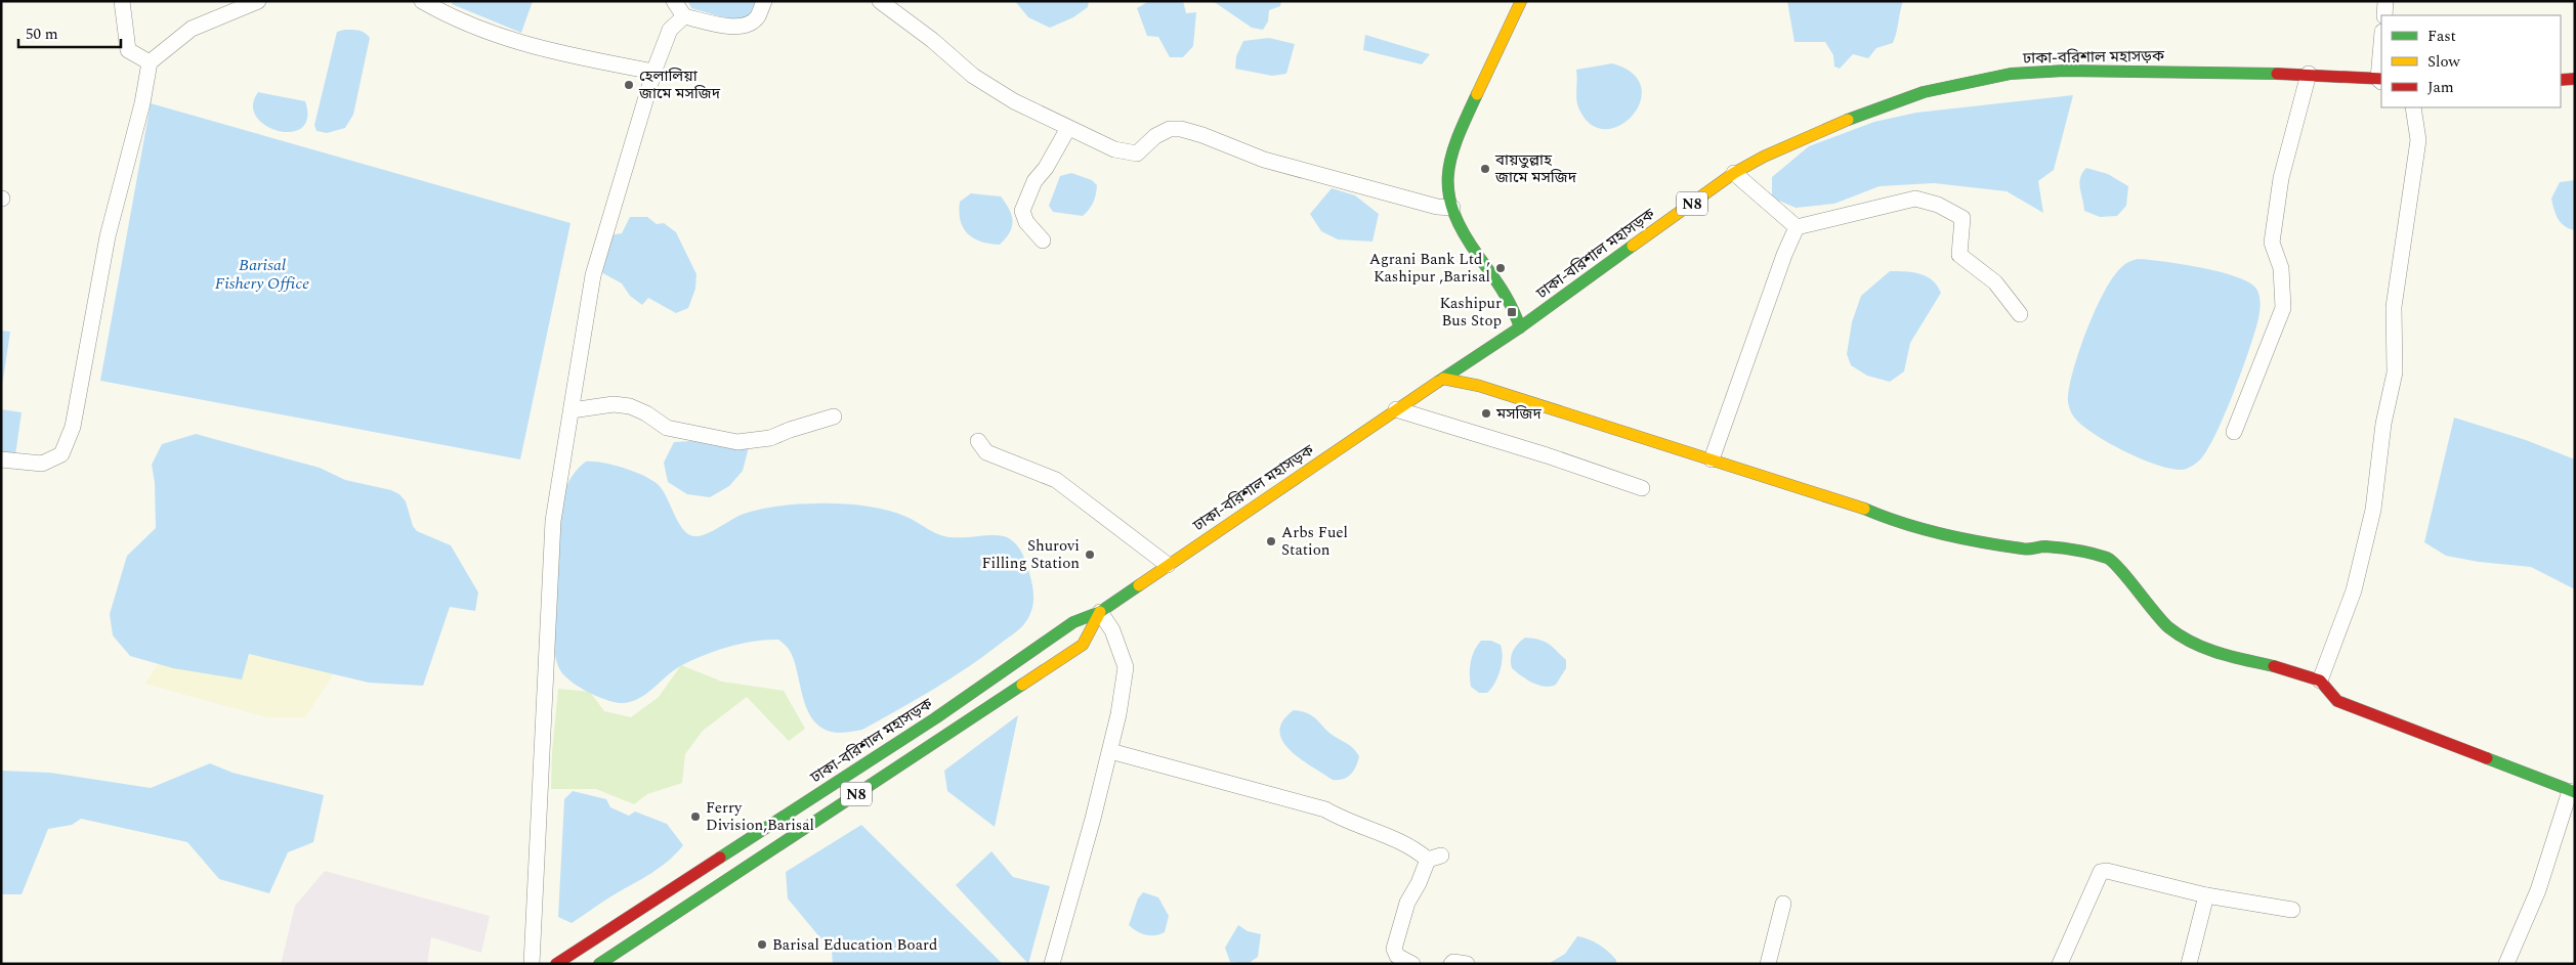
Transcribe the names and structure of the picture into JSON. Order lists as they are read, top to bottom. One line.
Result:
{"streets":{"main road":["ঢাকা-বরিশাল মহাসড়ক","N8"]},"water":["Barisal Fishery Office"],"places":{"other":["হেলালিয়া জামে মসজিদ","বায়তুল্লাহ জামে মসজিদ","Agrani Bank Ltd , Kashipur ,Barisal","মসজিদ","Arbs Fuel Station","Shurovi Filling Station","Ferry Division,Barisal","Barisal Education Board"],"transit":["Kashipur Bus Stop"]},"legend":["Fast","Slow","Jam"],"scale_bar":"50 m"}
